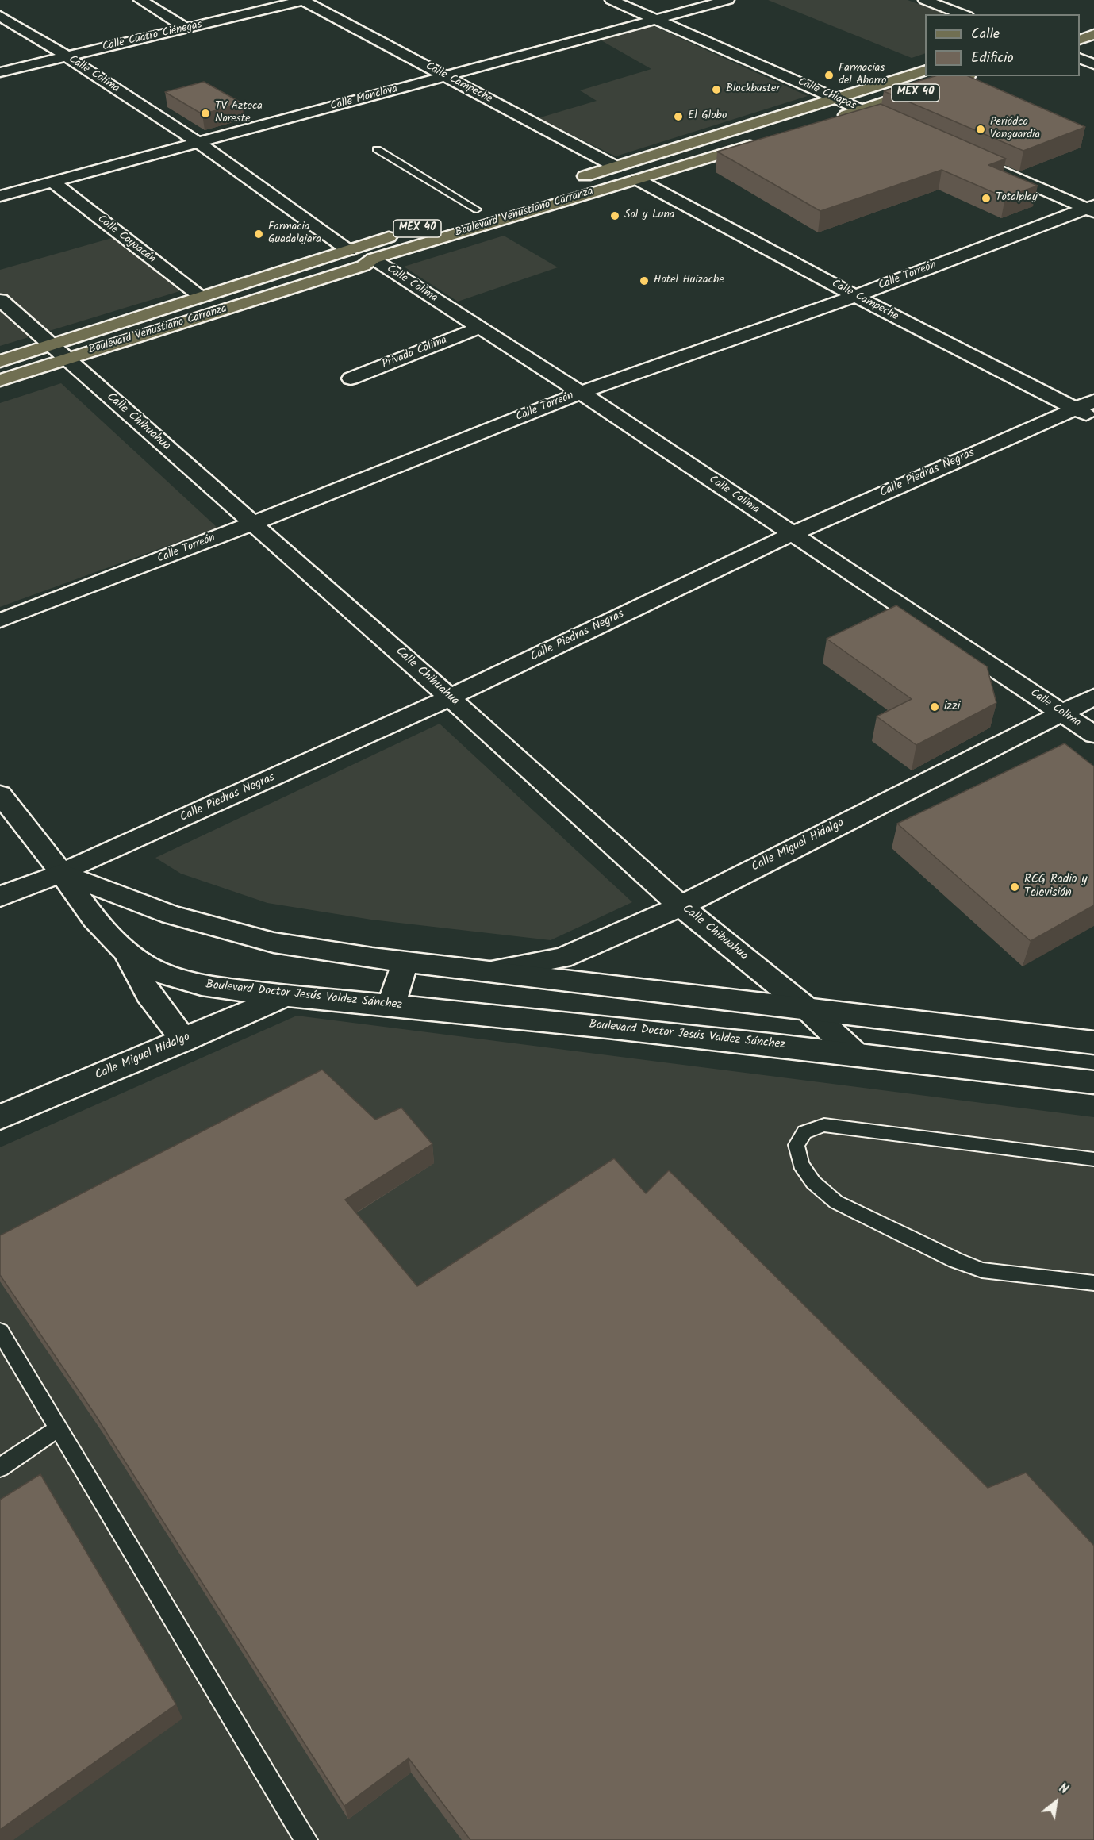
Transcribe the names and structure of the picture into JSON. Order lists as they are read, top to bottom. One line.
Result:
{"streets":{"main road":["MEX 40","Boulevard Venustiano Carranza"],"street":["Calle Cuatro Ciénegas","Calle Colima","Calle Campeche","Calle Chiapas","Calle Monclova","Calle Coyoacán","Calle Torreón","Privada Colima","Calle Chihuahua","Calle Piedras Negras","Calle Miguel Hidalgo","Boulevard Doctor Jesús Valdez Sánchez"]},"crossings":[["Calle Cuatro Ciénegas","Calle Colima"],["Calle Cuatro Ciénegas","Calle Campeche"],["Calle Colima","Calle Monclova"],["Calle Colima","Boulevard Venustiano Carranza"],["Calle Colima","Calle Torreón"],["Calle Colima","Privada Colima"],["Calle Colima","Calle Piedras Negras"],["Calle Colima","Calle Miguel Hidalgo"],["Calle Campeche","Calle Monclova"],["Calle Campeche","Boulevard Venustiano Carranza"],["Calle Campeche","Calle Torreón"],["Calle Campeche","Calle Piedras Negras"],["MEX 40","Calle Chiapas"],["Calle Chiapas","Calle Monclova"],["Calle Chiapas","Boulevard Venustiano Carranza"],["Calle Monclova","Calle Coyoacán"],["Boulevard Venustiano Carranza","Calle Coyoacán"],["Boulevard Venustiano Carranza","Calle Chihuahua"],["Calle Torreón","Calle Chihuahua"],["Calle Chihuahua","Calle Piedras Negras"],["Calle Chihuahua","Calle Miguel Hidalgo"],["Calle Chihuahua","Boulevard Doctor Jesús Valdez Sánchez"],["Calle Piedras Negras","Boulevard Doctor Jesús Valdez Sánchez"],["Calle Miguel Hidalgo","Boulevard Doctor Jesús Valdez Sánchez"]],"places":["Farmacias del Ahorro","Blockbuster","TV Azteca Noreste","El Globo","Periódco Vanguardia","Totalplay","Sol y Luna","Farmacia Guadalajara","Hotel Huizache","izzi","RCG Radio y Televisión"],"legend":["Calle","Edificio"],"north":"top right"}
